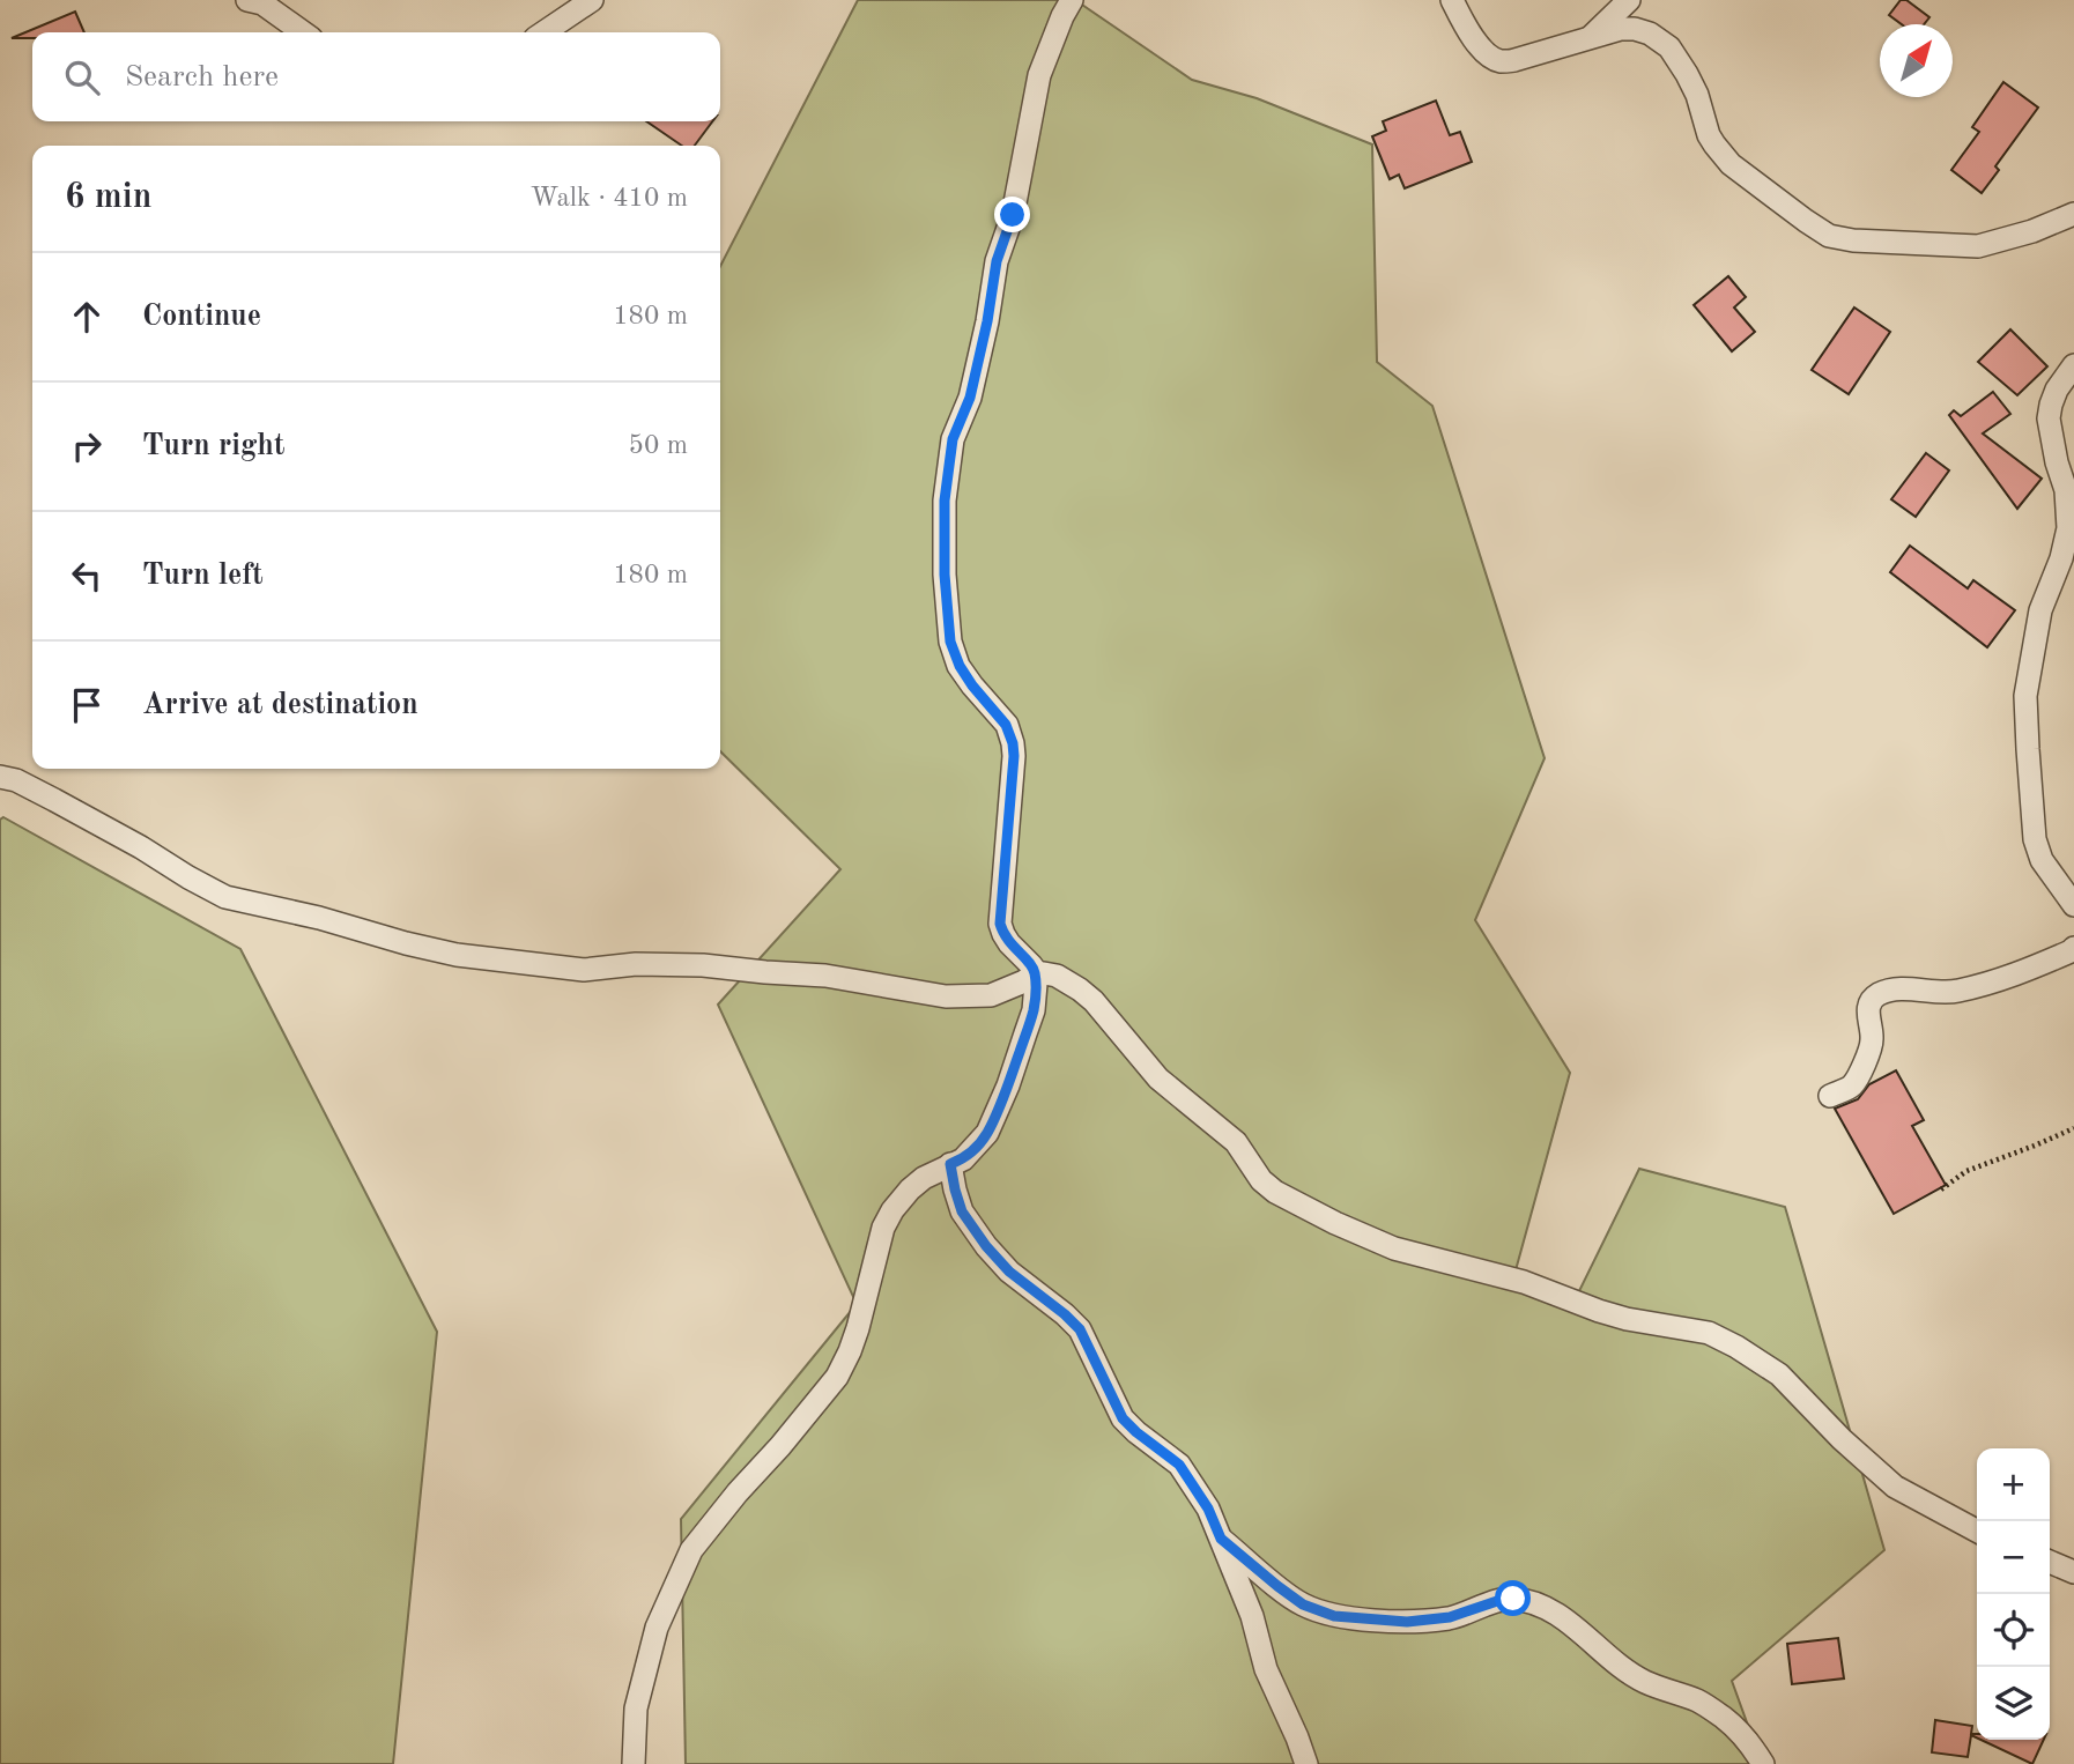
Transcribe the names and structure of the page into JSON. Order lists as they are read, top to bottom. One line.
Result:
{"north":"top right","page":{"search":"Search here","heading":["6 min","Walk · 410 m"],"list":[["Continue","180 m"],["Turn right","50 m"],["Turn left","180 m"],"Arrive at destination"],"map_buttons":["+","−"]}}
